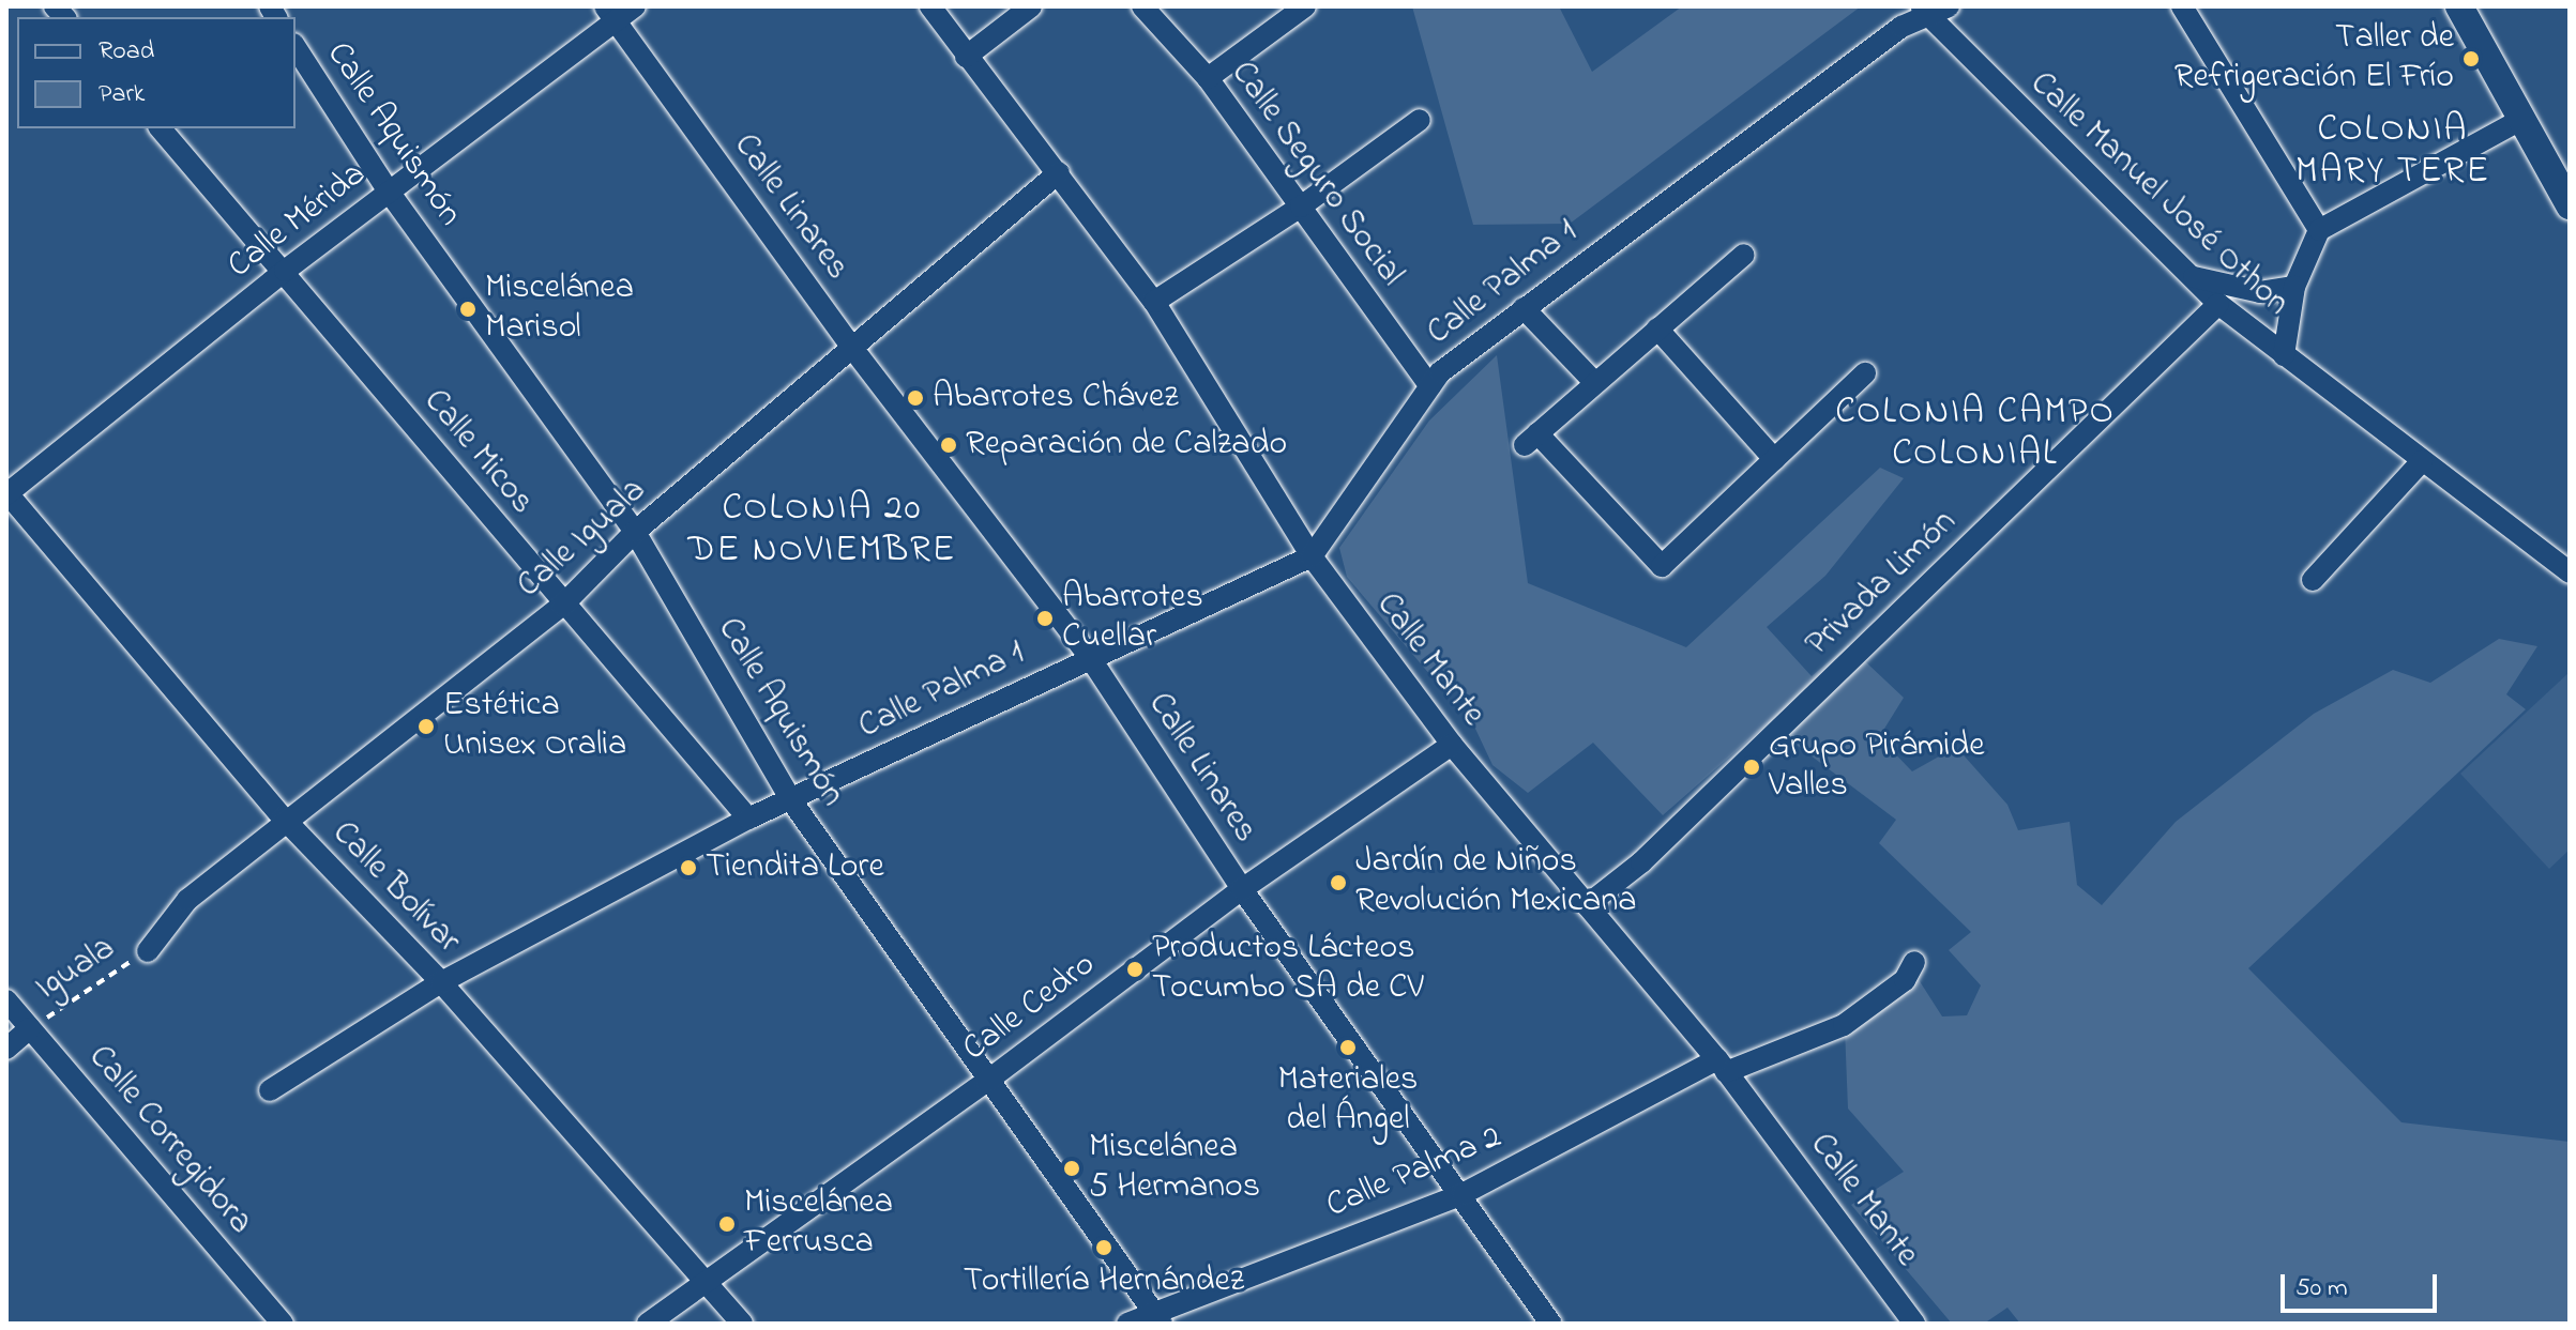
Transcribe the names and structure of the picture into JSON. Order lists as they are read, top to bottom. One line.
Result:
{"streets":{"street":["Calle Aquismón","Calle Seguro Social","Calle Manuel José Othon","Calle Linares","Calle Mérida","Calle Palma 1","Calle Micos","Calle Iguala","Privada Limón","Calle Mante","Calle Bolívar","Calle Cedro","Calle Corregidora","Calle Palma 2"],"path":["Iguala"]},"crossings":[["Calle Aquismón","Calle Mérida"],["Calle Aquismón","Calle Palma 1"],["Calle Aquismón","Calle Iguala"],["Calle Aquismón","Calle Cedro"],["Calle Aquismón","Calle Palma 2"],["Calle Seguro Social","Calle Palma 1"],["Calle Manuel José Othon","Calle Palma 1"],["Calle Manuel José Othon","Privada Limón"],["Calle Linares","Calle Mérida"],["Calle Linares","Calle Palma 1"],["Calle Linares","Calle Iguala"],["Calle Linares","Calle Cedro"],["Calle Linares","Calle Palma 2"],["Calle Mérida","Calle Micos"],["Calle Mérida","Calle Bolívar"],["Calle Palma 1","Calle Micos"],["Calle Palma 1","Calle Mante"],["Calle Palma 1","Calle Bolívar"],["Calle Micos","Calle Iguala"],["Calle Iguala","Calle Mante"],["Calle Iguala","Calle Bolívar"],["Calle Iguala","Iguala"],["Privada Limón","Calle Mante"],["Calle Mante","Calle Cedro"],["Calle Mante","Calle Palma 2"],["Calle Bolívar","Calle Cedro"],["Iguala","Calle Corregidora"]],"districts":["COLONIA MARY TERE","COLONIA CAMPO COLONIAL","COLONIA 20 DE NOVIEMBRE"],"places":["Taller de Refrigeración El Frío","Miscelánea Marisol","Abarrotes Chávez","Reparación de Calzado","Abarrotes Cuellar","Estética Unisex Oralia","Grupo Pirámide Valles","Tiendita Lore","Jardín de Niños Revolución Mexicana","Productos Lácteos Tocumbo SA de CV","Materiales del Ángel","Miscelánea 5 Hermanos","Miscelánea Ferrusca","Tortillería Hernández"],"legend":["Road","Park"],"scale_bar":"50 m"}
